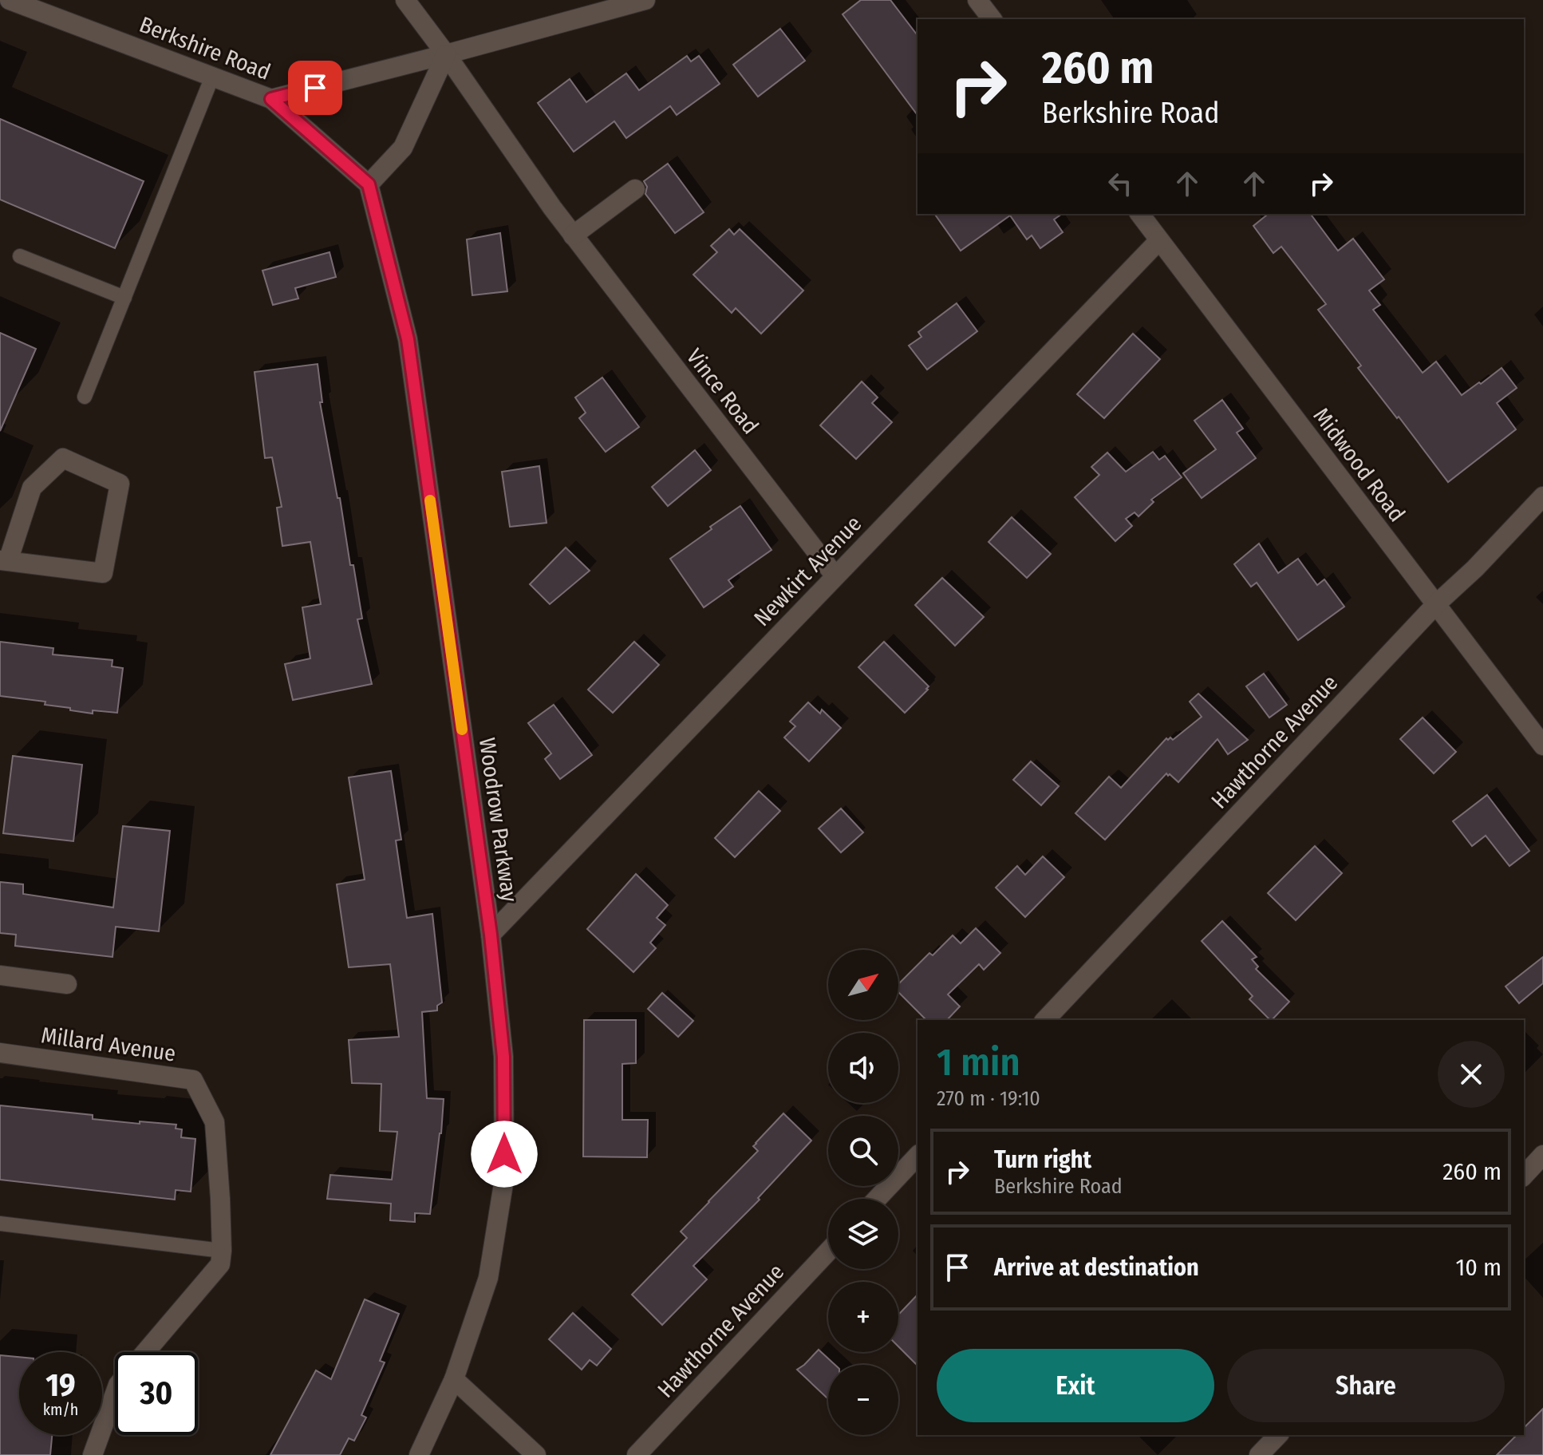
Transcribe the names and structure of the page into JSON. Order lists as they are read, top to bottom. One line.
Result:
{"streets":{"street":["Berkshire Road","Vince Road","Midwood Road","Newkirt Avenue","Hawthorne Avenue","Woodrow Parkway","Millard Avenue"]},"crossings":[["Berkshire Road","Vince Road"],["Vince Road","Newkirt Avenue"],["Midwood Road","Newkirt Avenue"],["Midwood Road","Hawthorne Avenue"],["Newkirt Avenue","Woodrow Parkway"]],"north":"top right","page":{"turn":["260 m","Berkshire Road"],"map_buttons":["+","−"],"heading":["1 min","270 m · 19:10"],"list":[{"name":"Turn right","note":"Berkshire Road","value":"260 m"},{"name":"Arrive at destination","value":"10 m"}],"buttons":["Exit","Share"],"speed":"19 km/h","limit":"30"}}
